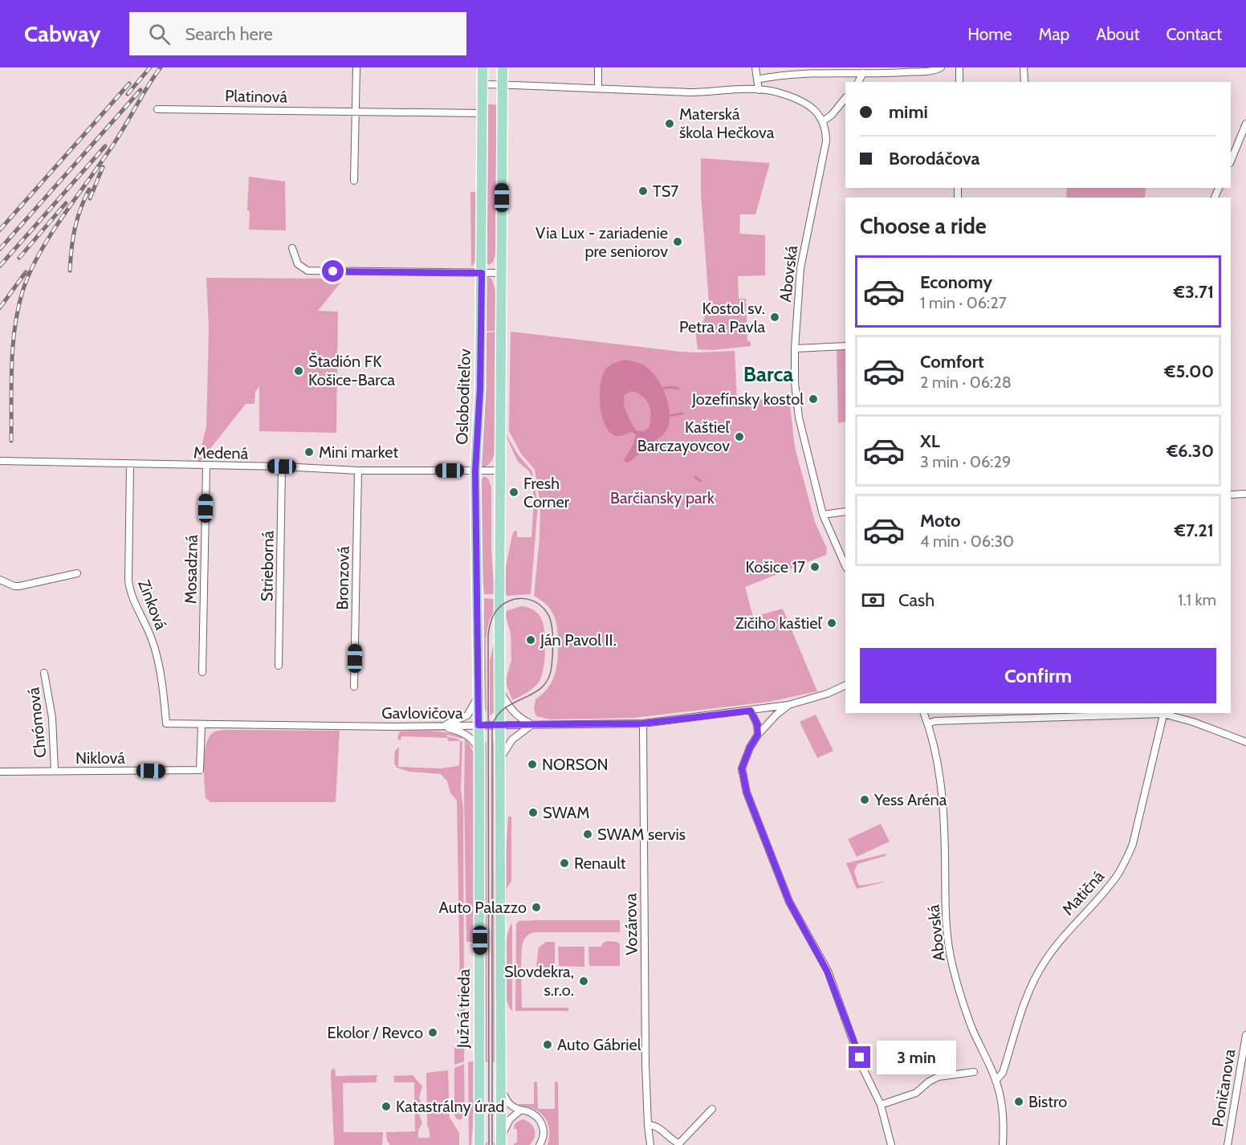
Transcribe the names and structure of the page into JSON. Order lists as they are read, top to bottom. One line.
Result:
{"streets":{"main road":["Osloboditeľov","Južná trieda"],"street":["Platinová","Abovská","Medená","Strieborná","Mosadzná","Bronzová","Zinková","Gavlovičova","Chrómová","Niklová","Matičná","Vozárova","Poničanova"]},"crossings":[["Platinová","Osloboditeľov"],["Abovská","Matičná"],["Osloboditeľov","Medená"],["Osloboditeľov","Gavlovičova"],["Osloboditeľov","Južná trieda"],["Medená","Strieborná"],["Medená","Mosadzná"],["Medená","Bronzová"],["Medená","Zinková"],["Zinková","Gavlovičova"],["Gavlovičova","Niklová"],["Gavlovičova","Vozárova"],["Chrómová","Niklová"]],"districts":["Barca"],"parks":["Barčiansky park"],"places":["Materská škola Hečkova","TS7","Via Lux - zariadenie pre seniorov","Kostol sv. Petra a Pavla","Štadión FK Košice-Barca","Jozefínsky kostol","Kaštieľ Barczayovcov","Mini market","Fresh Corner","Košice 17","Zičiho kaštieľ","Ján Pavol II.","NORSON","Yess Aréna","SWAM","SWAM servis","Renault","Auto Palazzo","Slovdekra, s.r.o.","Ekolor / Revco","Auto Gábriel","Bistro","Katastrálny úrad"],"page":{"header":"Cabway","search":"Search here","nav":["Home","Map","About","Contact"],"banner":["mimi","Borodáčova"],"heading":"Choose a ride","list":[{"name":"Economy","note":"1 min · 06:27","value":"€3.71"},{"name":"Comfort","note":"2 min · 06:28","value":"€5.00"},{"name":"XL","note":"3 min · 06:29","value":"€6.30"},{"name":"Moto","note":"4 min · 06:30","value":"€7.21"}],"pay":["Cash","1.1 km"],"buttons":"Confirm","bubble":"3 min"}}
